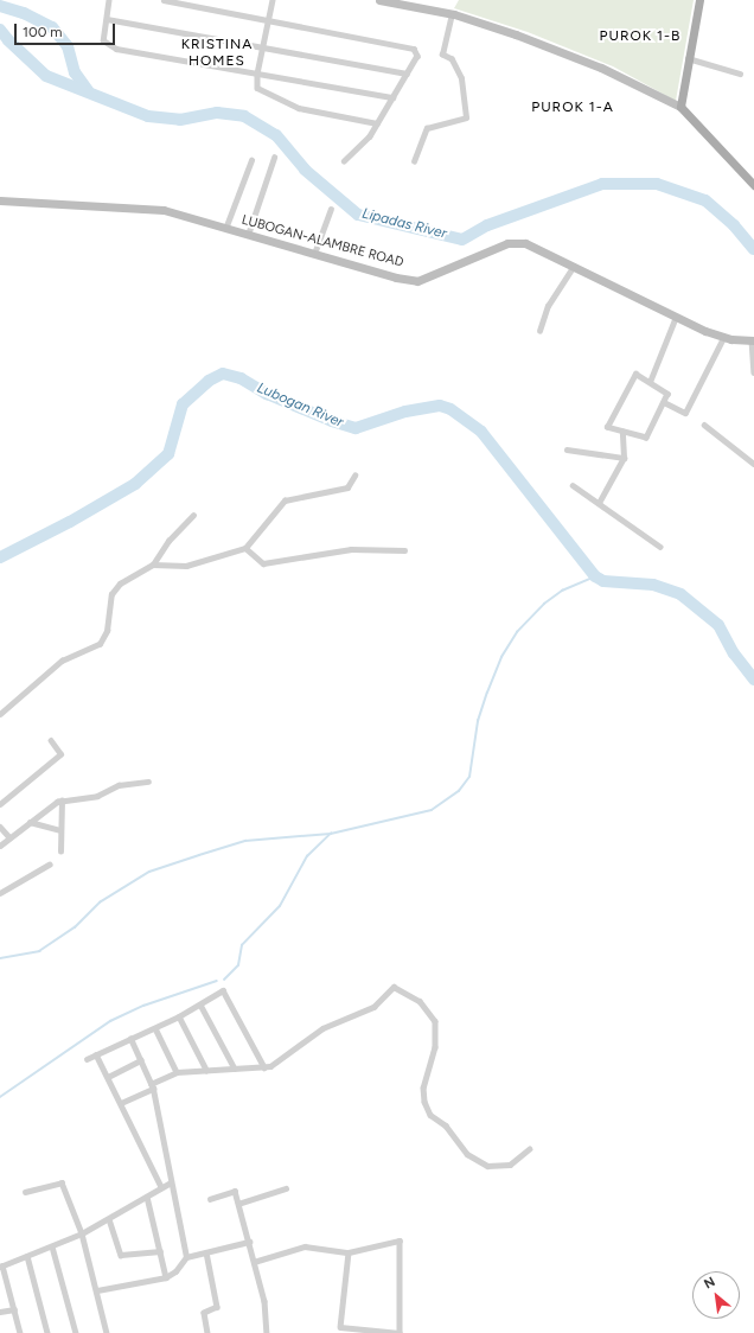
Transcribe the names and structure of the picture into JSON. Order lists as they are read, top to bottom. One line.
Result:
{"streets":{"street":["LUBOGAN-ALAMBRE ROAD"]},"districts":["PUROK 1-B","KRISTINA HOMES","PUROK 1-A"],"water":["Lipadas River","Lubogan River"],"scale_bar":"100 m","north":"top left"}
